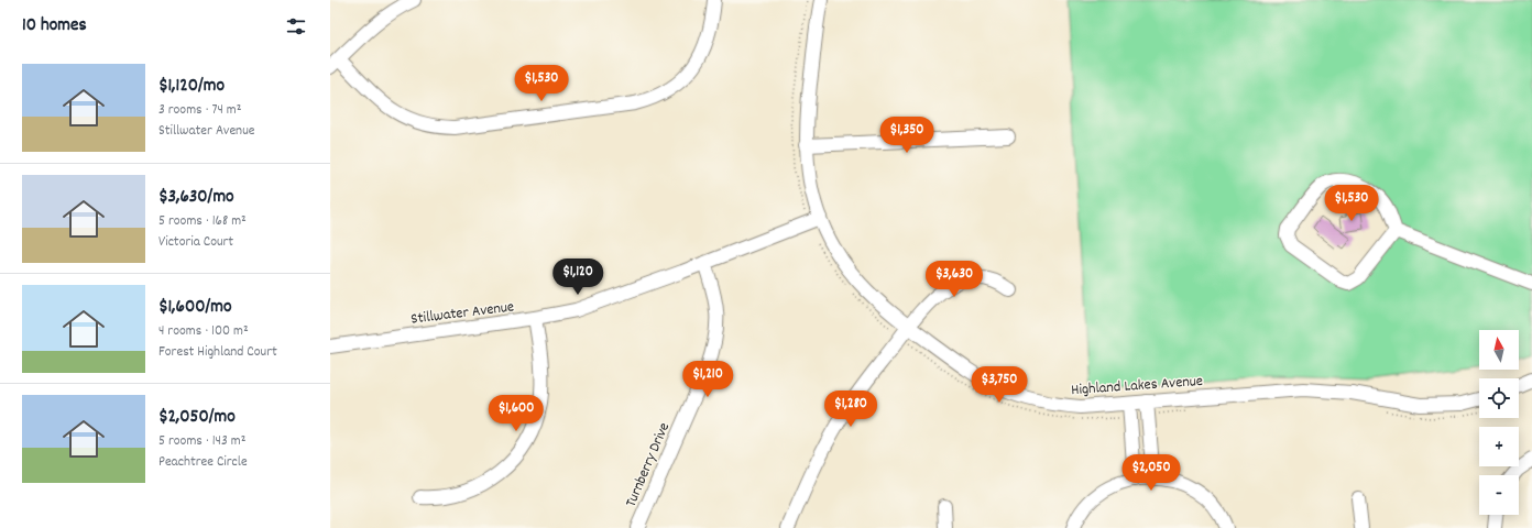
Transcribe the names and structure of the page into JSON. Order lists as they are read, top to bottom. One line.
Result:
{"streets":{"street":["Stillwater Avenue","Highland Lakes Avenue","Turnberry Drive"]},"crossings":[["Stillwater Avenue","Highland Lakes Avenue"],["Stillwater Avenue","Turnberry Drive"]],"north":"top","page":{"heading":"10 homes","list":[{"name":"$1,120/mo","note":"3 rooms · 74 m² · Stillwater Avenue"},{"name":"$3,630/mo","note":"5 rooms · 168 m² · Victoria Court"},{"name":"$1,600/mo","note":"4 rooms · 100 m² · Forest Highland Court"},{"name":"$2,050/mo","note":"5 rooms · 143 m² · Peachtree Circle"}],"price":["$1,530","$1,350","$1,530","$1,120","$3,630","$1,210","$3,750","$1,280","$1,600","$2,050"],"map_buttons":["+","−"]}}
